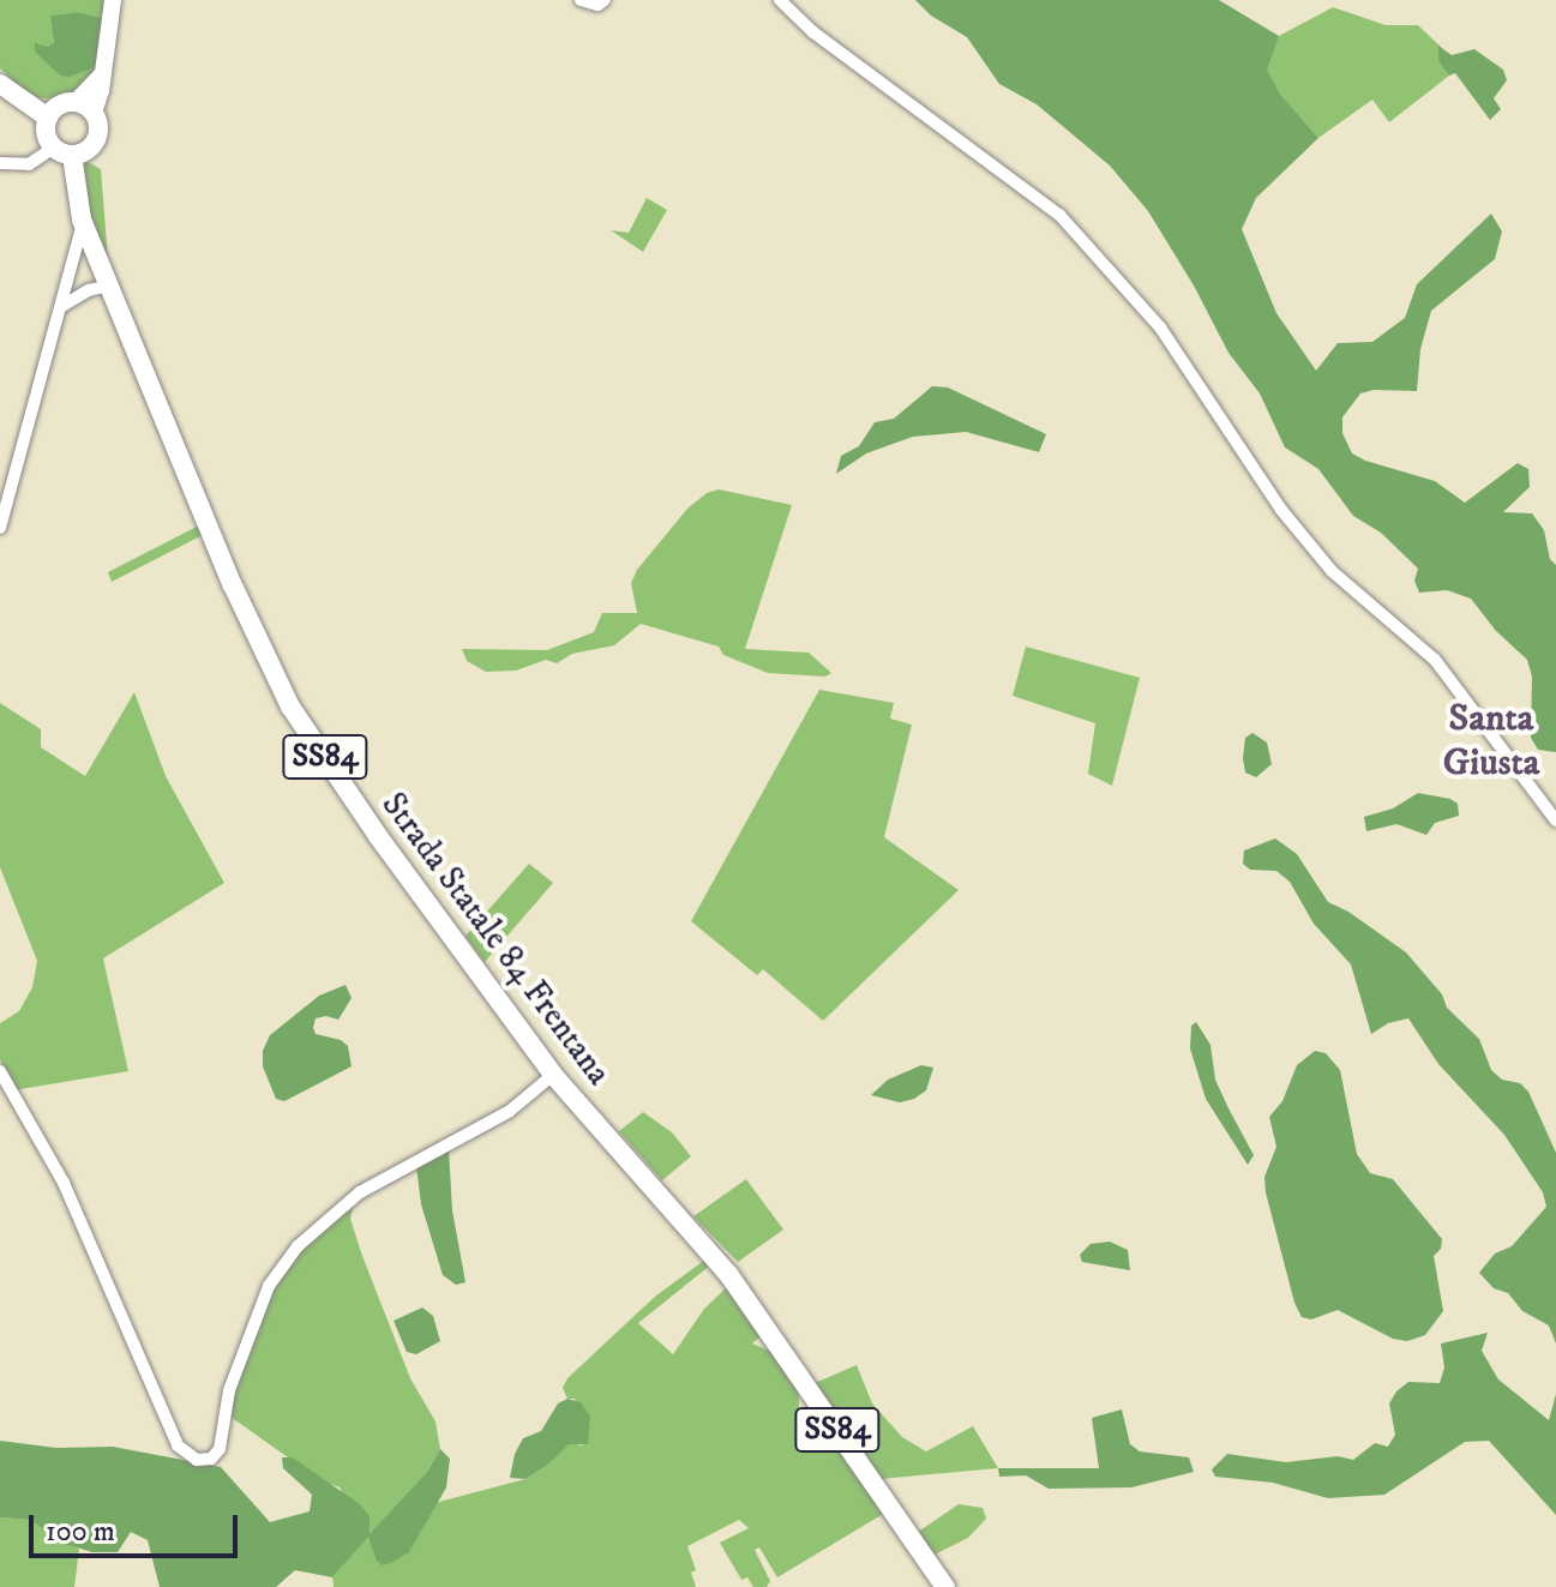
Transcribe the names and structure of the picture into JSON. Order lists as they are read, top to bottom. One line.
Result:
{"streets":{"main road":["SS84","Strada Statale 84 Frentana"]},"districts":["Santa Giusta"],"scale_bar":"100 m"}
